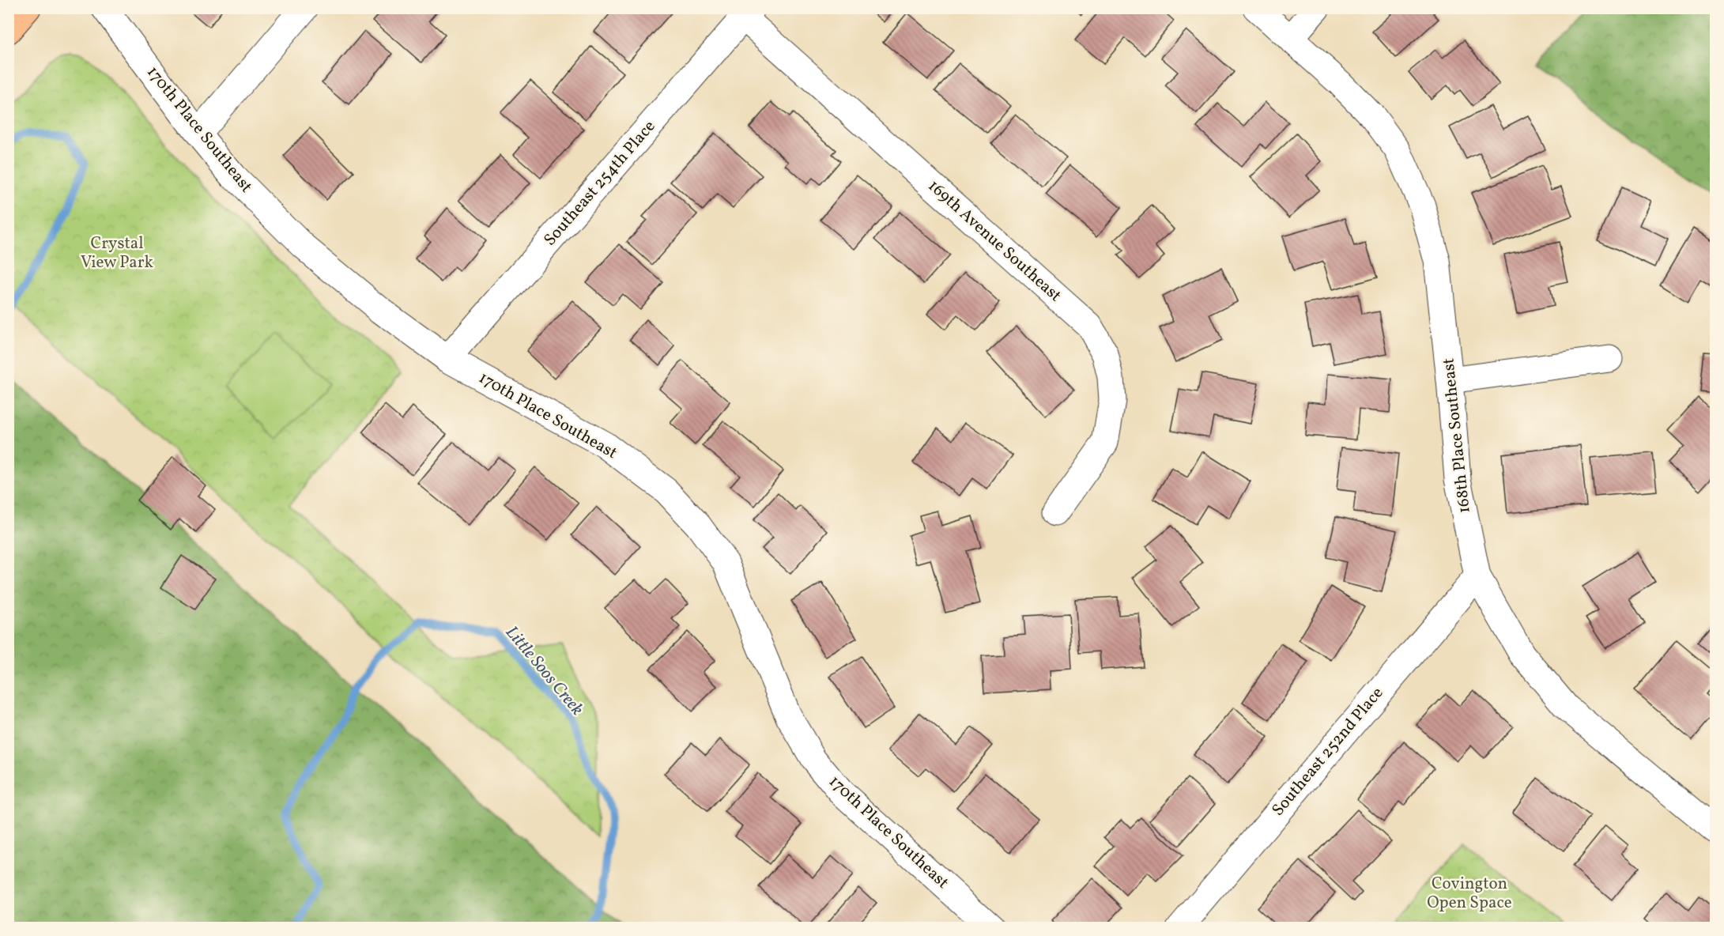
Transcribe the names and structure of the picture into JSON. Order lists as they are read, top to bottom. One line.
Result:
{"streets":{"street":["170th Place Southeast","Southeast 254th Place","169th Avenue Southeast","168th Place Southeast","Southeast 252nd Place"]},"crossings":[["170th Place Southeast","Southeast 254th Place"],["Southeast 254th Place","169th Avenue Southeast"],["168th Place Southeast","Southeast 252nd Place"]],"water":["Little Soos Creek"],"parks":["Crystal View Park","Covington Open Space"]}
